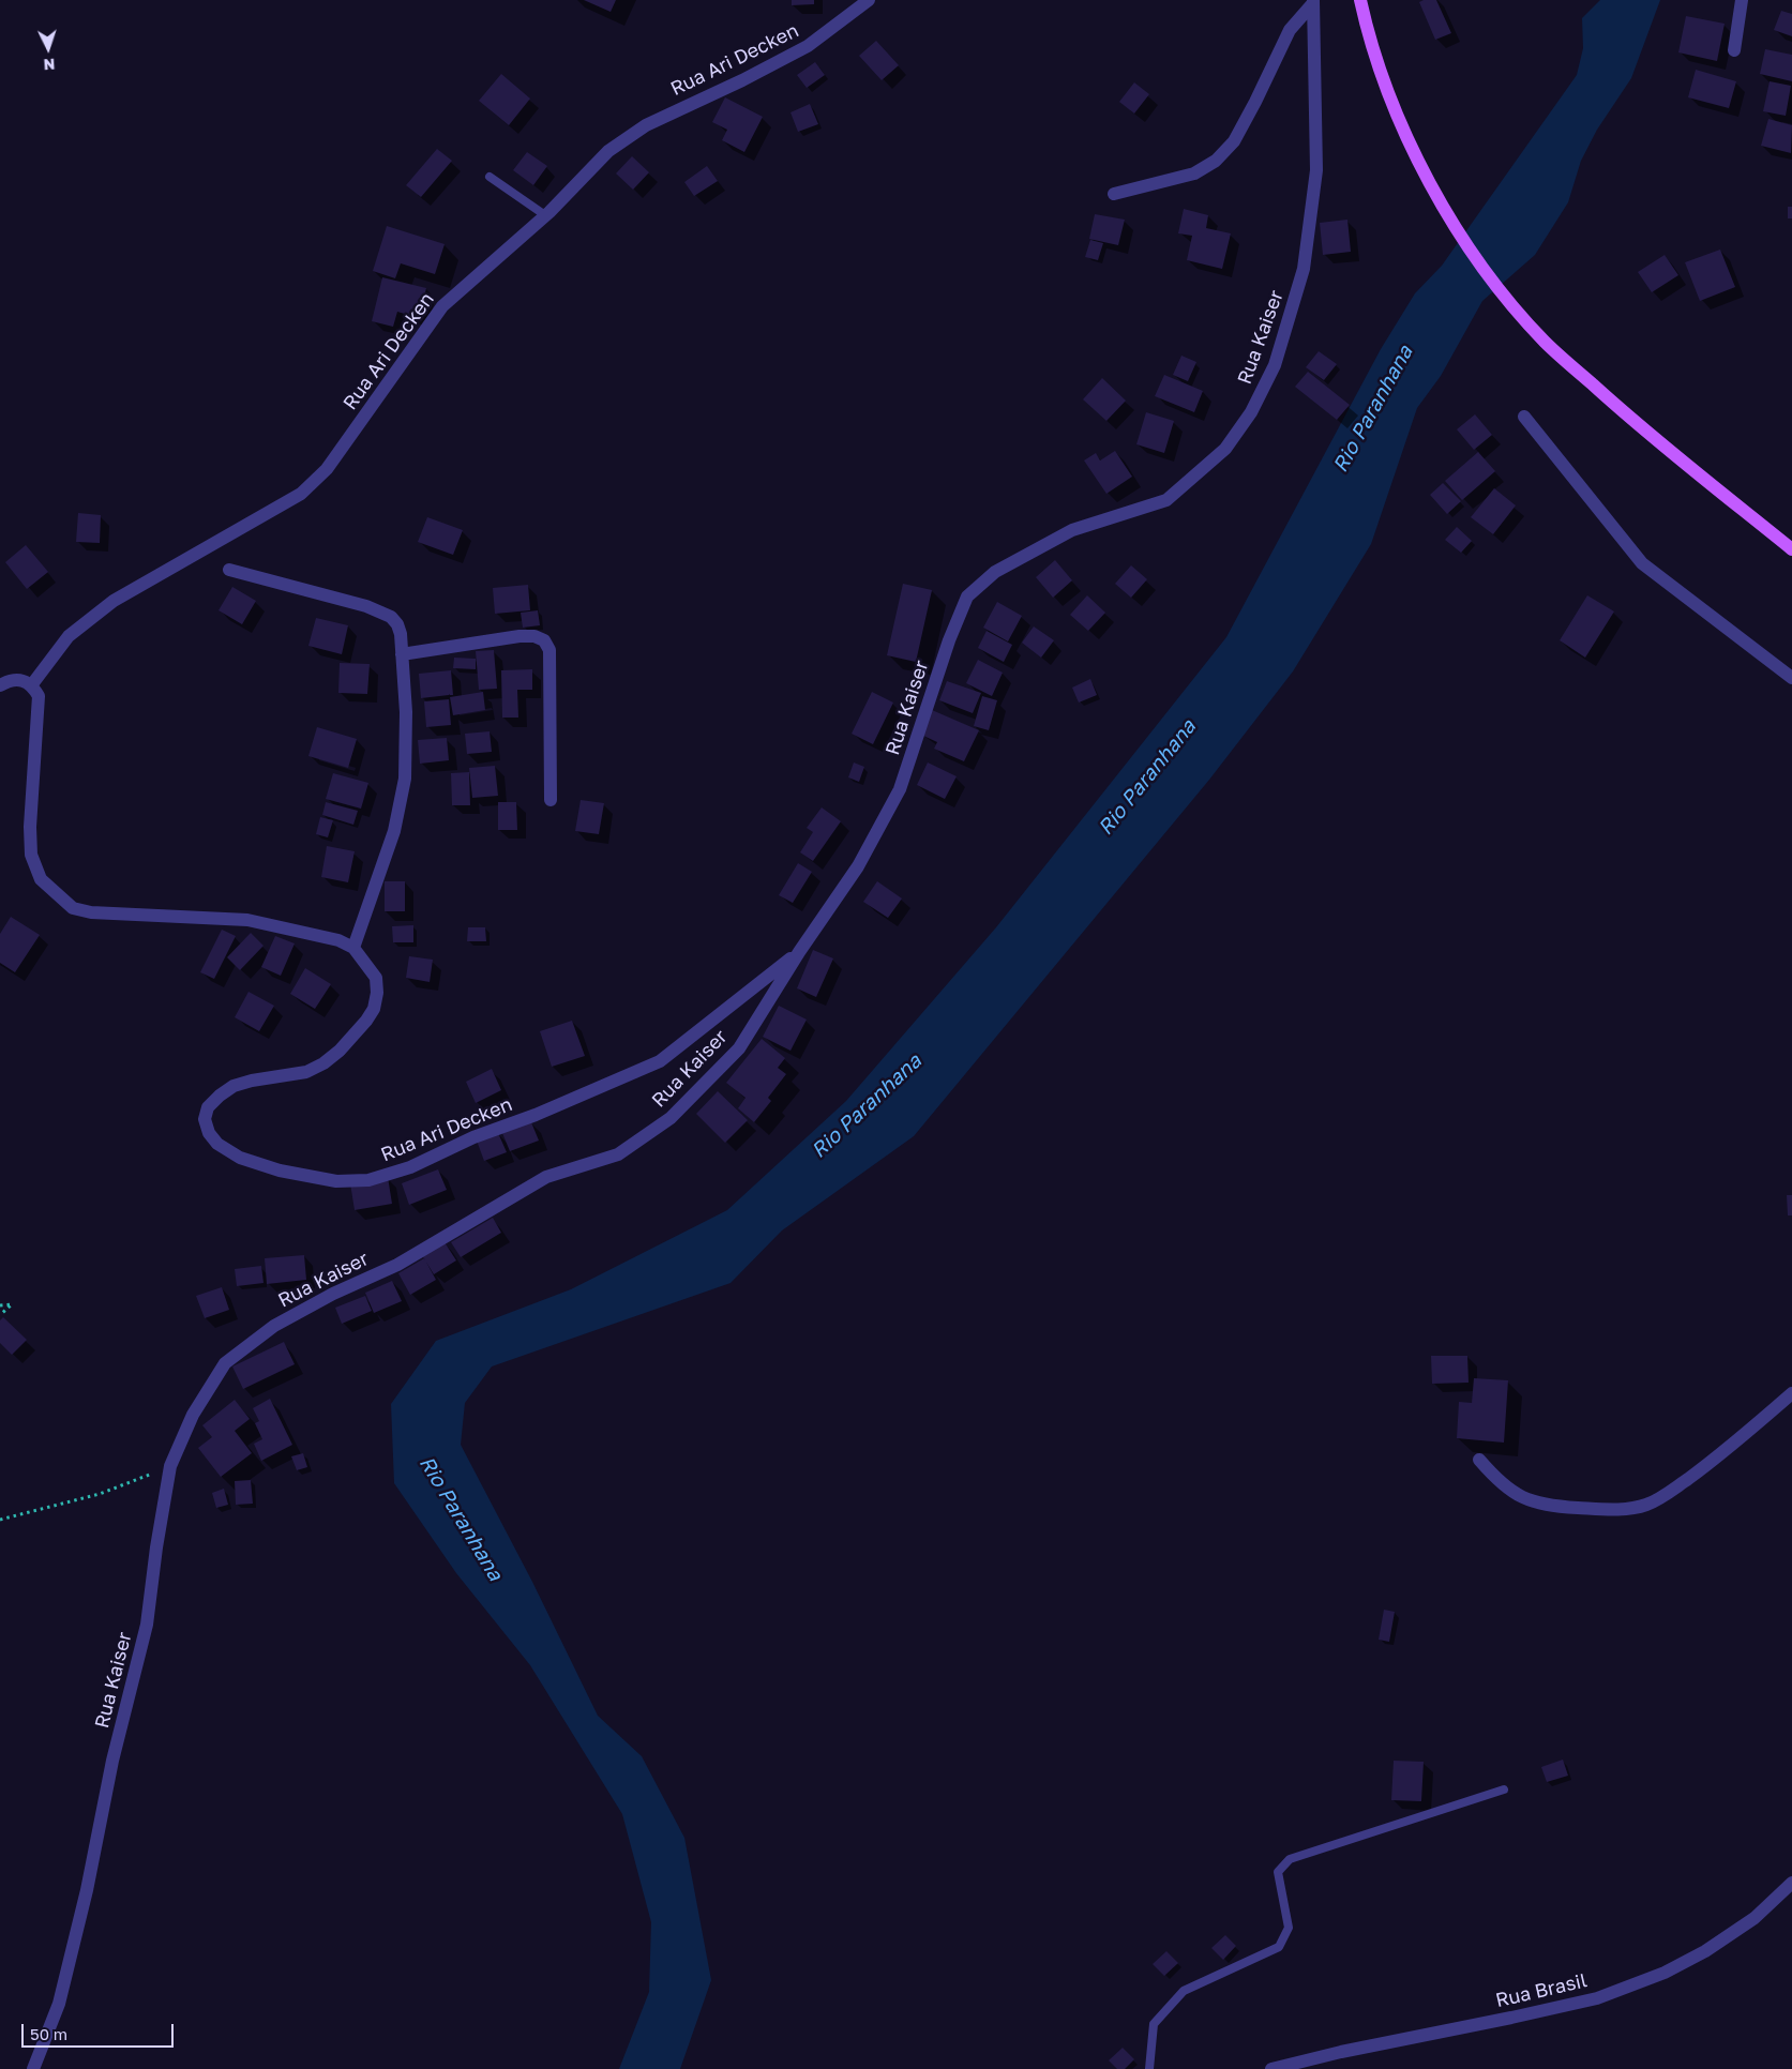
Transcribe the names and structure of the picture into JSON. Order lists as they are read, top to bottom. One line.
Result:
{"streets":{"street":["Rua Ari Decken","Rua Kaiser","Rua Brasil"]},"crossings":[["Rua Ari Decken","Rua Kaiser"]],"water":["Rio Paranhana"],"scale_bar":"50 m","north":"bottom"}
